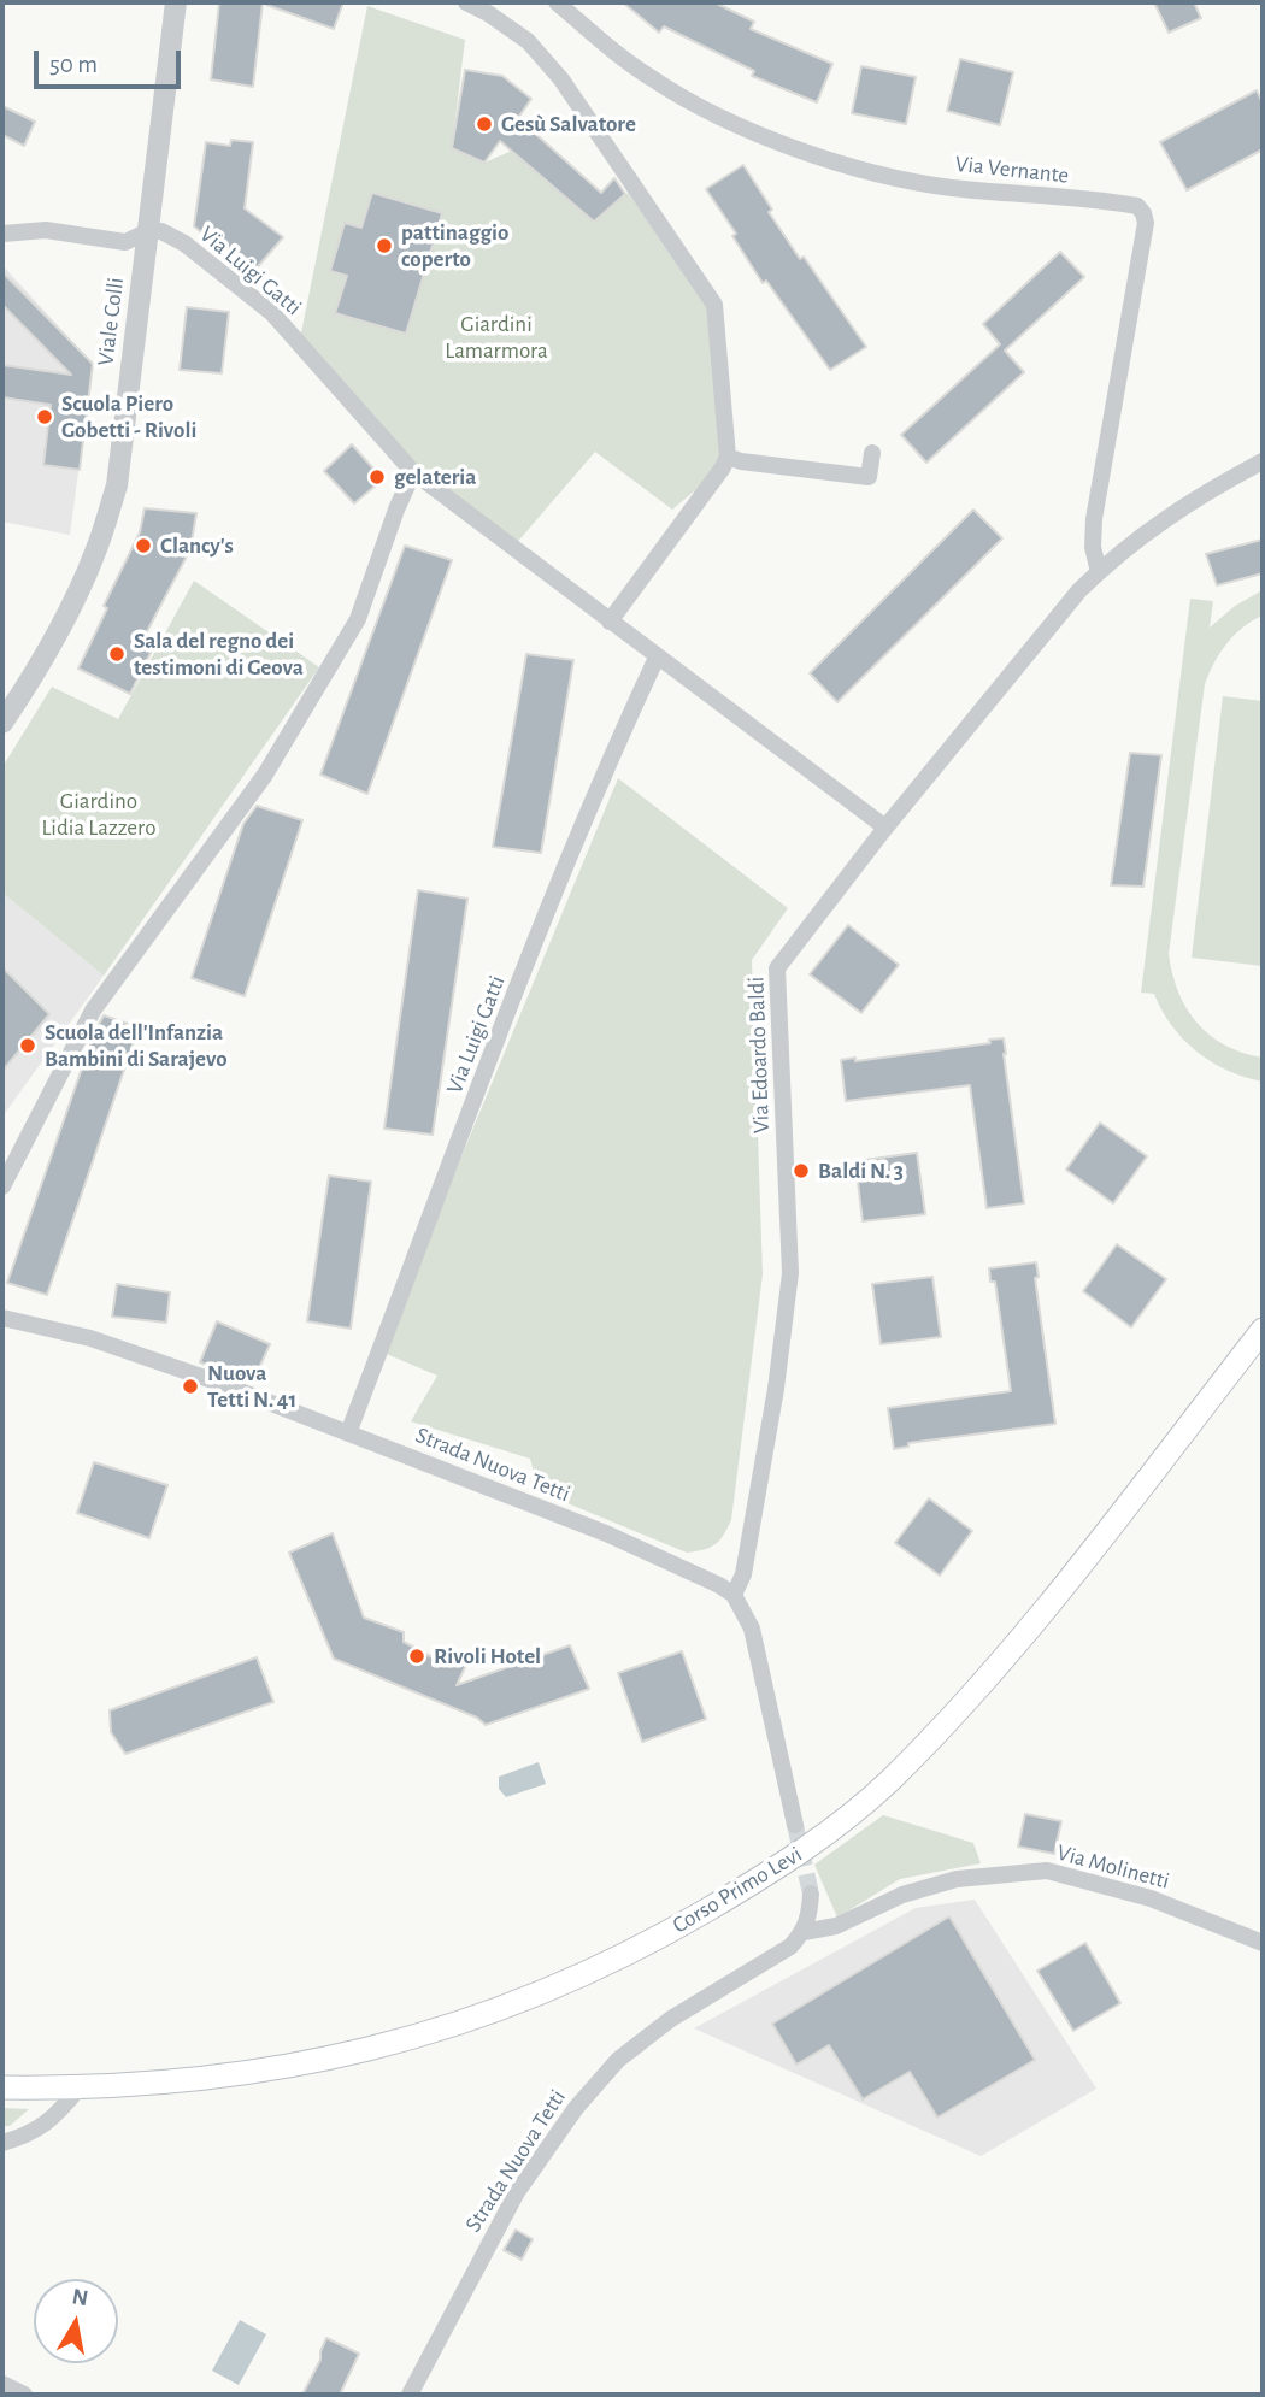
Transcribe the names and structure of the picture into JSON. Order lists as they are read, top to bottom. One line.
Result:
{"streets":{"main road":["Corso Primo Levi"],"street":["Via Vernante","Via Luigi Gatti","Viale Colli","Via Edoardo Baldi","Strada Nuova Tetti","Via Molinetti"]},"crossings":[["Via Vernante","Via Edoardo Baldi"],["Via Luigi Gatti","Viale Colli"],["Via Luigi Gatti","Via Edoardo Baldi"],["Via Luigi Gatti","Strada Nuova Tetti"],["Via Edoardo Baldi","Strada Nuova Tetti"],["Strada Nuova Tetti","Via Molinetti"]],"parks":["Giardini Lamarmora","Giardino Lidia Lazzero"],"places":["Gesù Salvatore","pattinaggio coperto","Scuola Piero Gobetti - Rivoli","gelateria","Clancy's","Sala del regno dei testimoni di Geova","Scuola dell'Infanzia Bambini di Sarajevo","Baldi N. 3","Nuova Tetti N. 41","Rivoli Hotel"],"scale_bar":"50 m","north":"top"}
